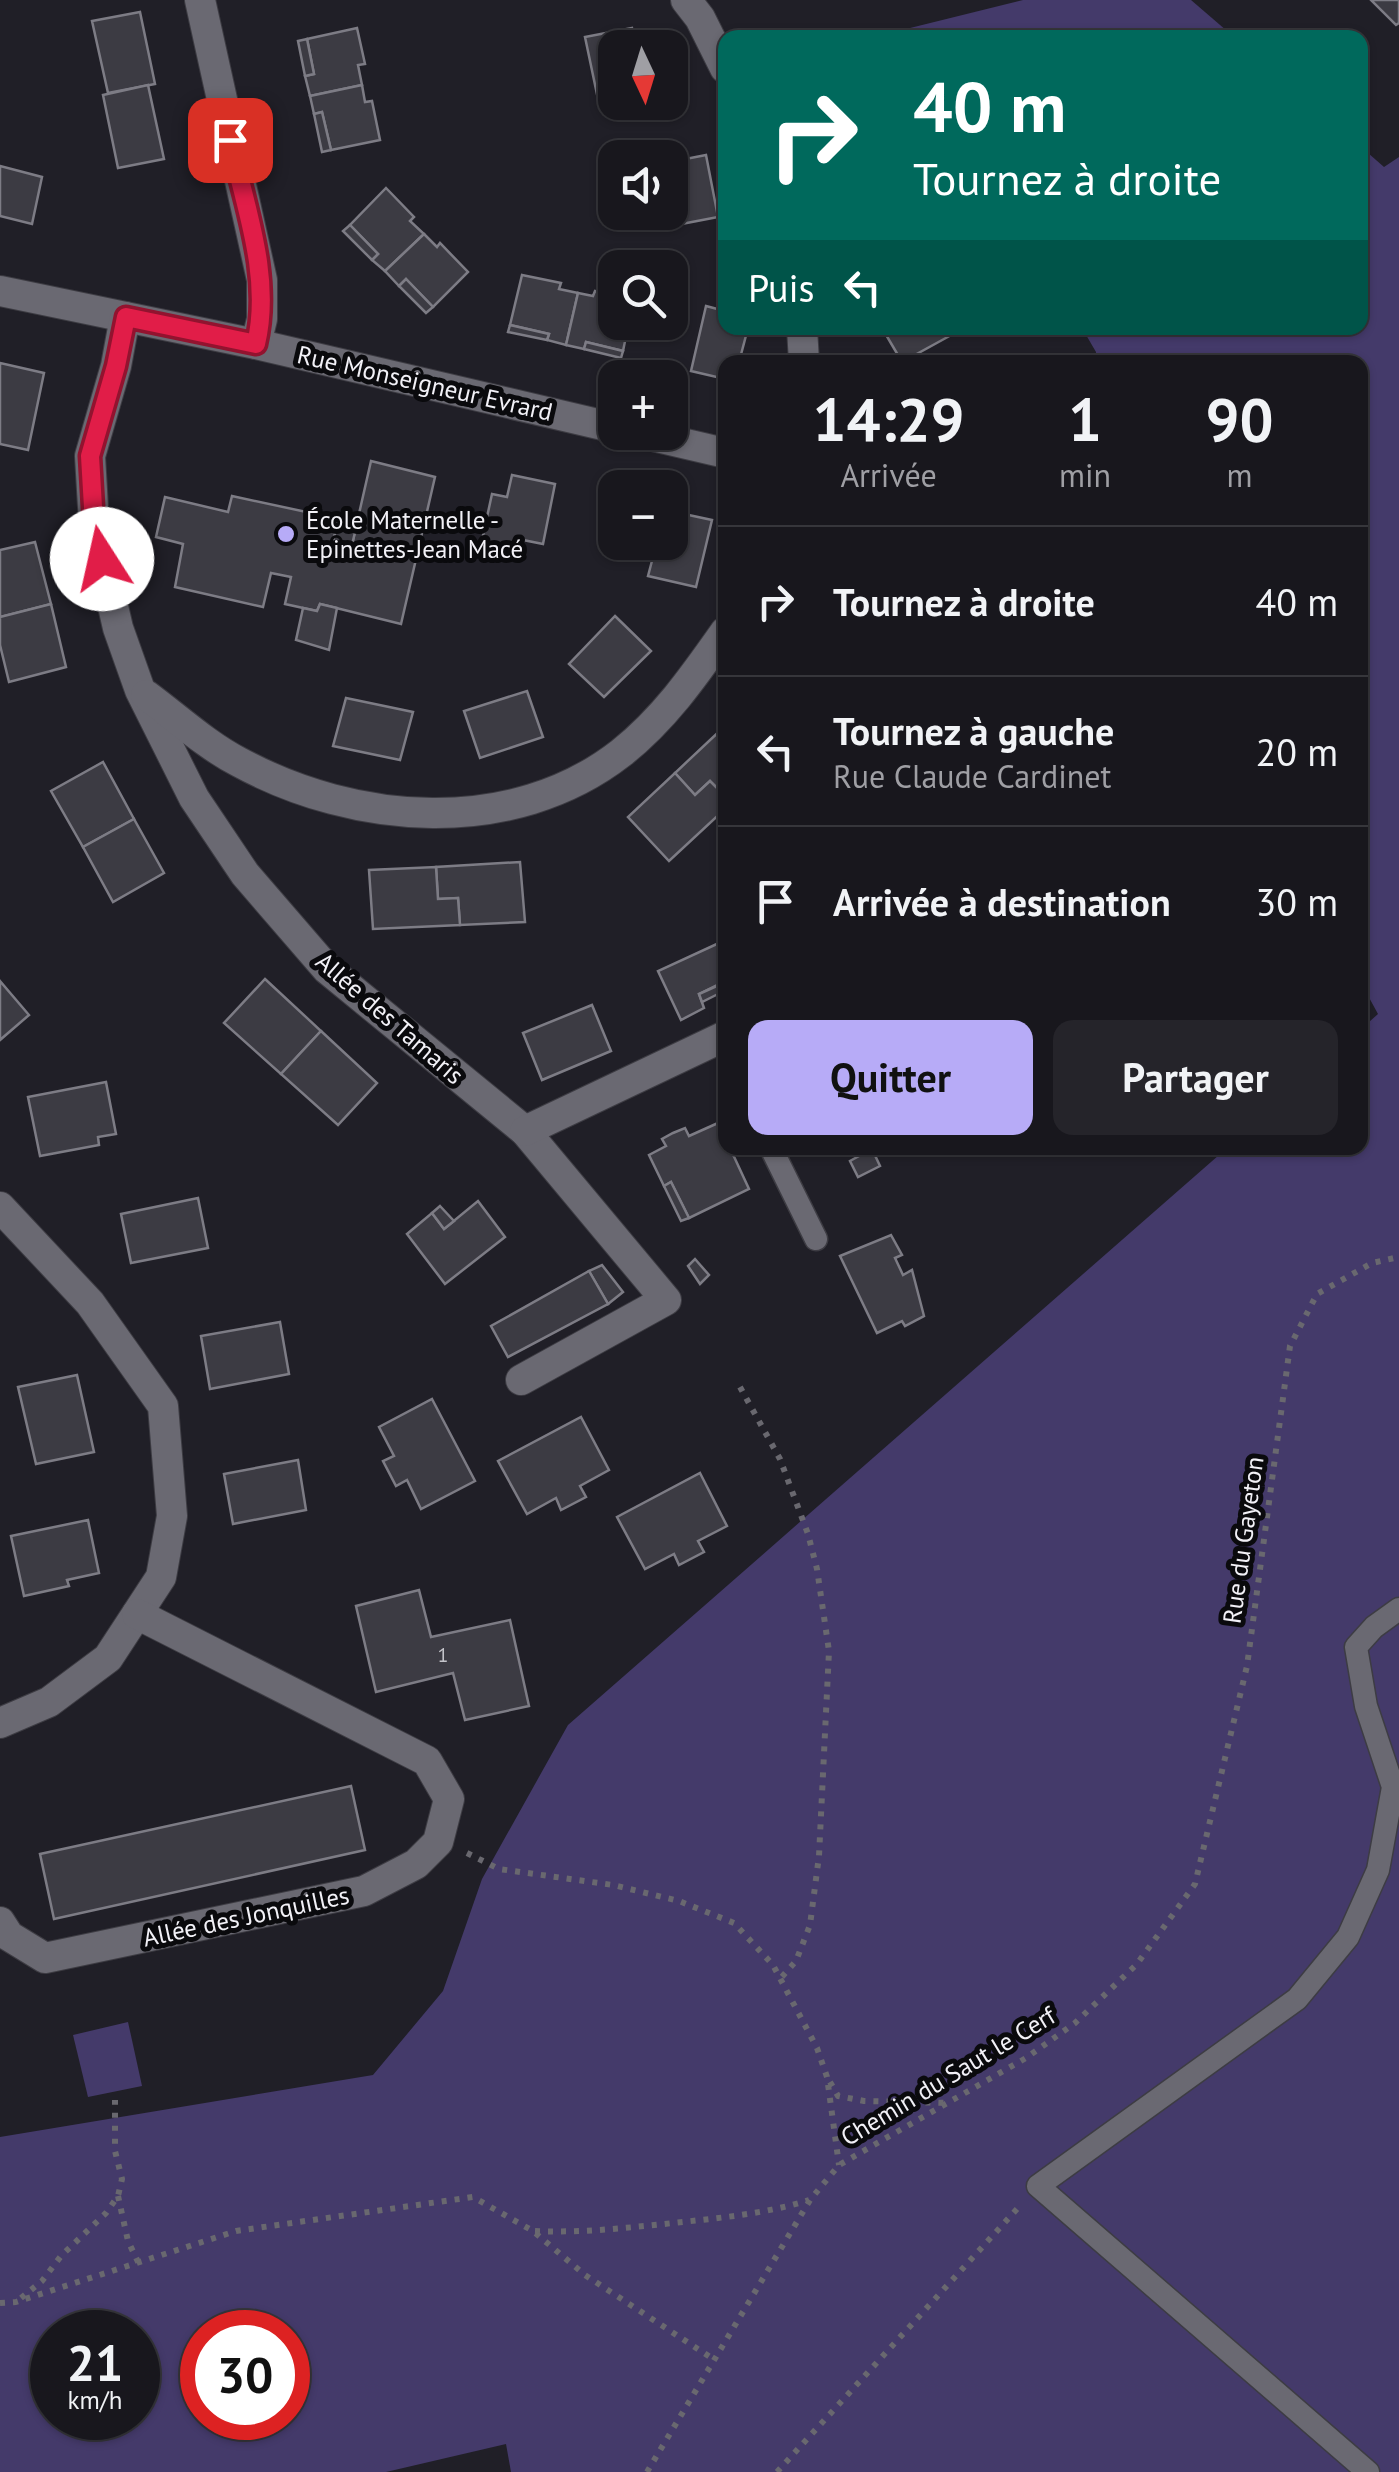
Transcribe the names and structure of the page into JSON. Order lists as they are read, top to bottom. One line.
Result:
{"streets":{"street":["Rue Monseigneur Evrard","Allée des Tamaris","Allée des Jonquilles"],"path":["Rue du Gayeton","Chemin du Saut le Cerf"]},"crossings":[["Rue Monseigneur Evrard","Allée des Tamaris"],["Rue du Gayeton","Chemin du Saut le Cerf"],["Allée des Jonquilles","Chemin du Saut le Cerf"]],"places":["École Maternelle - Epinettes-Jean Macé"],"house_numbers":["1"],"north":"bottom","page":{"map_buttons":["+","−"],"turn":["40 m","Tournez à droite"],"then":"Puis","eta":["14:29","Arrivée","1","min","90","m"],"list":[{"name":"Tournez à droite","value":"40 m"},{"name":"Tournez à gauche","note":"Rue Claude Cardinet","value":"20 m"},{"name":"Arrivée à destination","value":"30 m"}],"buttons":["Quitter","Partager"],"speed":"21 km/h","limit":"30"}}
